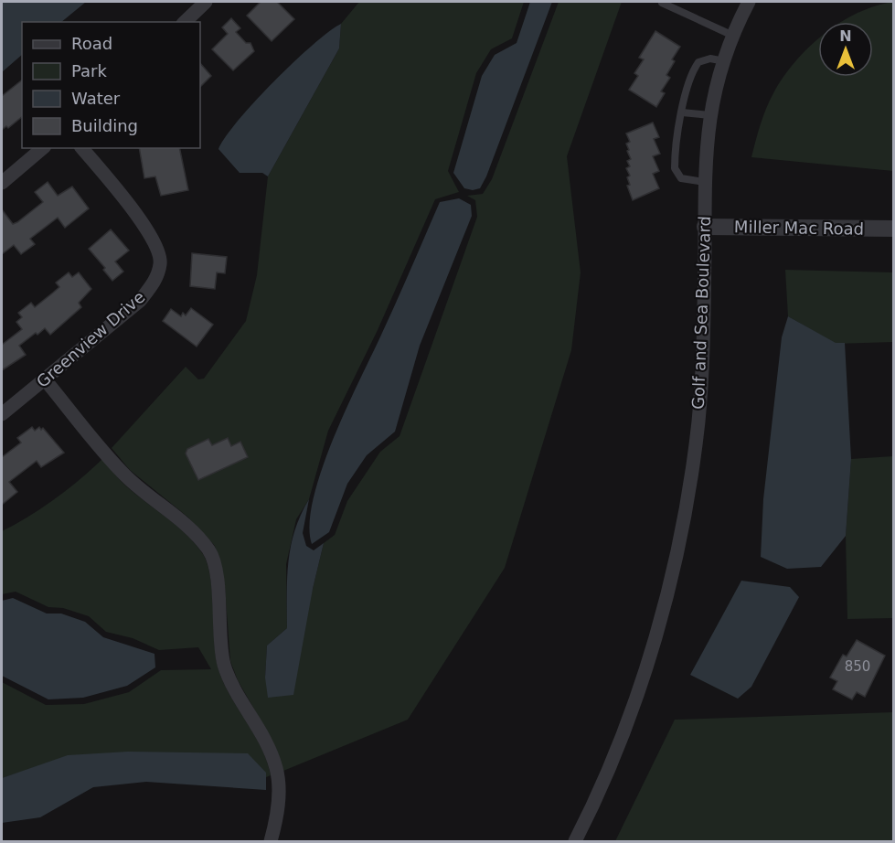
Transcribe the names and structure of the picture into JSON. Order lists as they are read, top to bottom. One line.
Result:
{"streets":{"street":["Miller Mac Road","Golf and Sea Boulevard","Greenview Drive"]},"crossings":[["Miller Mac Road","Golf and Sea Boulevard"]],"house_numbers":["850"],"legend":["Road","Park","Water","Building"],"north":"top"}
